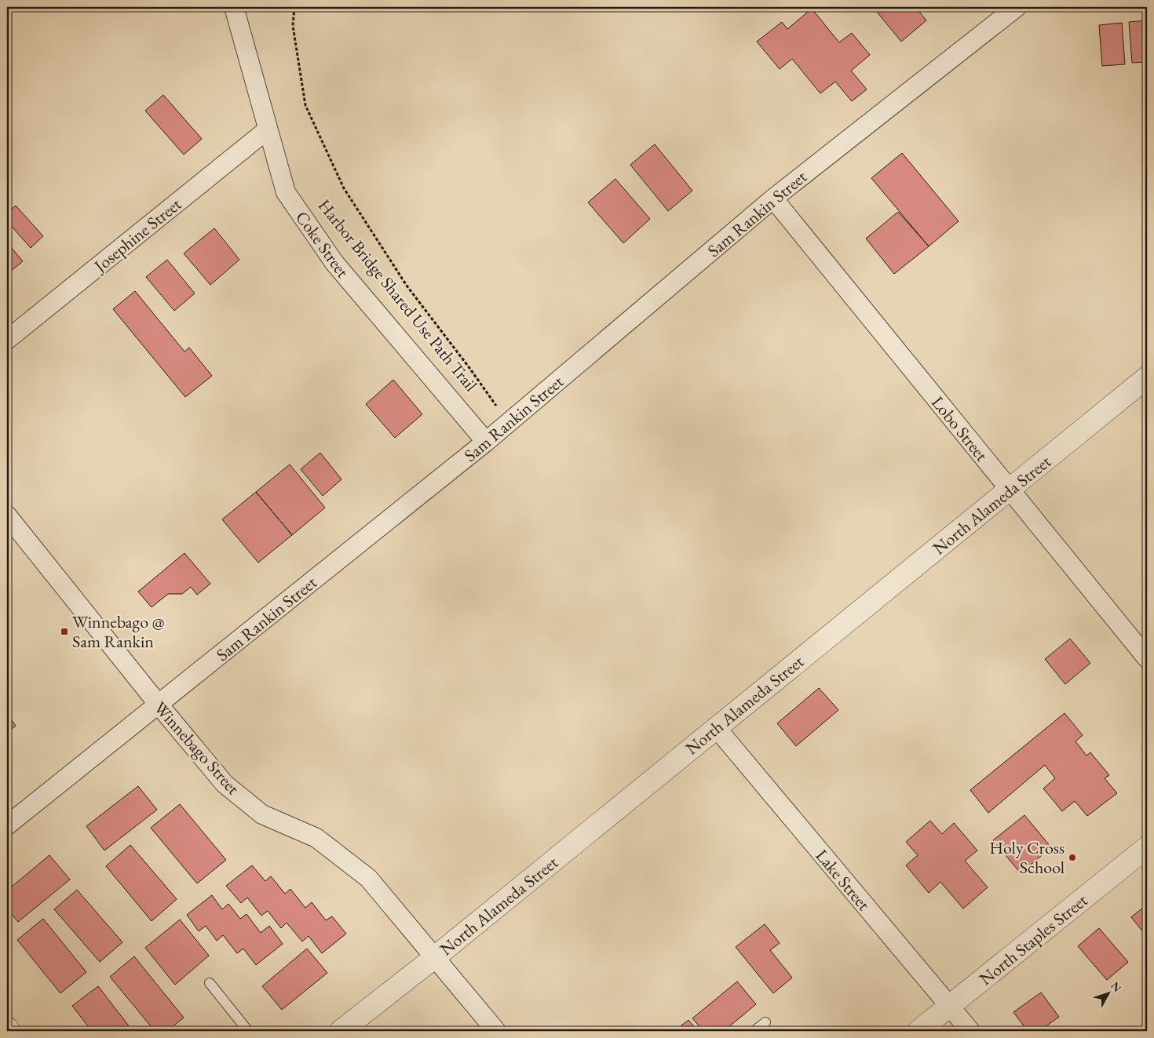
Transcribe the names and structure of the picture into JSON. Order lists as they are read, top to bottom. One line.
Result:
{"streets":{"street":["Sam Rankin Street","Josephine Street","Coke Street","Lobo Street","North Alameda Street","Winnebago Street","Lake Street","North Staples Street"],"path":["Harbor Bridge Shared Use Path Trail"]},"crossings":[["Sam Rankin Street","Coke Street"],["Sam Rankin Street","Harbor Bridge Shared Use Path Trail"],["Sam Rankin Street","Lobo Street"],["Sam Rankin Street","Winnebago Street"],["Josephine Street","Coke Street"],["Lobo Street","North Alameda Street"],["North Alameda Street","Winnebago Street"],["North Alameda Street","Lake Street"],["Lake Street","North Staples Street"]],"places":{"transit":["Winnebago @ Sam Rankin"],"other":["Holy Cross School"]},"north":"top right"}
